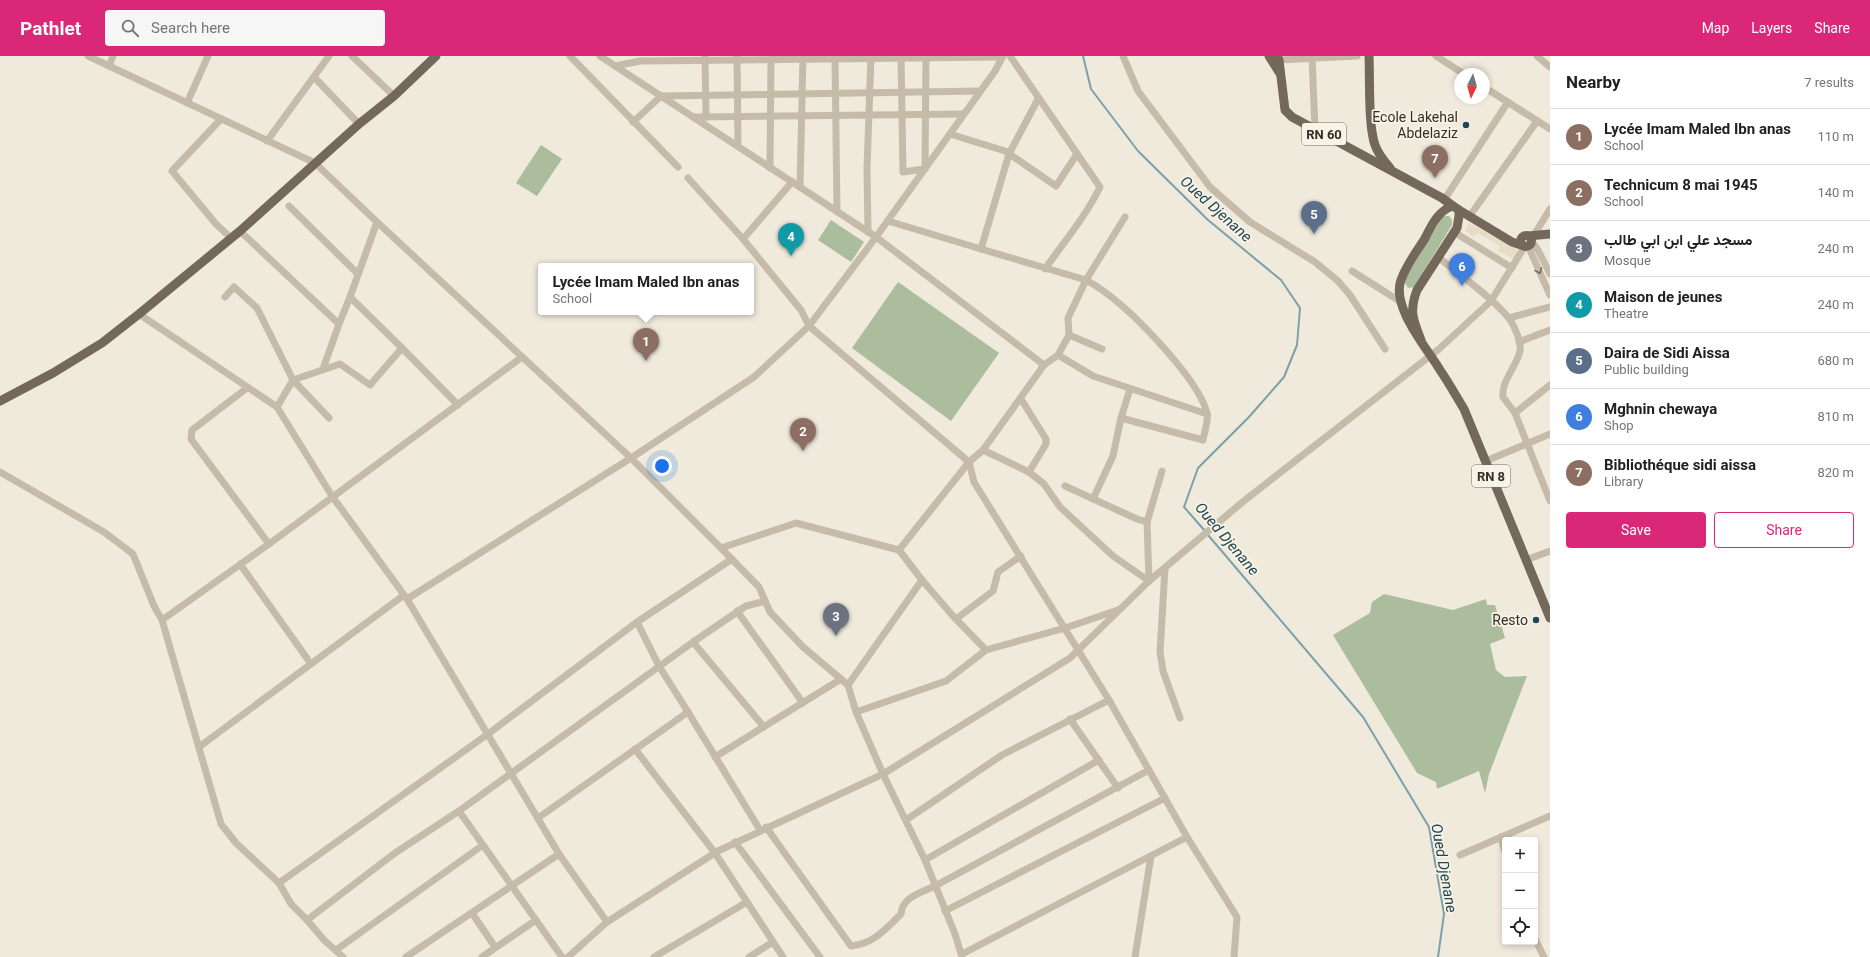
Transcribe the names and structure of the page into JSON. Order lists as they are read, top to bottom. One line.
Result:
{"streets":{"main road":["RN 60","RN 8"]},"water":["Oued Djenane"],"places":["Ecole Lakehal Abdelaziz","Resto"],"north":"bottom","page":{"header":"Pathlet","search":"Search here","nav":["Map","Layers","Share"],"heading":["Nearby","7 results"],"list":[{"mark":"1","name":"Lycée Imam Maled Ibn anas","note":"School","value":"110 m"},{"mark":"2","name":"Technicum 8 mai 1945","note":"School","value":"140 m"},{"mark":"3","name":"مسجد علي ابن ابي طالب","note":"Mosque","value":"240 m"},{"mark":"4","name":"Maison de jeunes","note":"Theatre","value":"240 m"},{"mark":"5","name":"Daira de Sidi Aissa","note":"Public building","value":"680 m"},{"mark":"6","name":"Mghnin chewaya","note":"Shop","value":"810 m"},{"mark":"7","name":"Bibliothéque sidi aissa","note":"Library","value":"820 m"}],"pins":["7","5","4","6","1","2","3"],"popup":["Lycée Imam Maled Ibn anas","School"],"buttons":["Save","Share"],"map_buttons":["+","−"]}}
